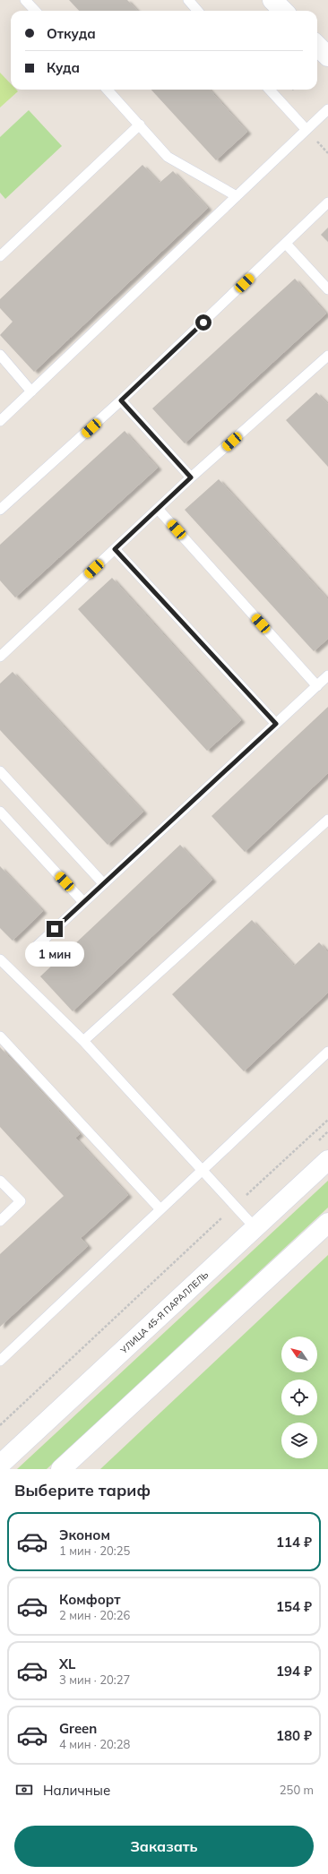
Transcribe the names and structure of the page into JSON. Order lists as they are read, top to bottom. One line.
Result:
{"streets":{"main road":["УЛИЦА 45-Я ПАРАЛЛЕЛЬ"]},"north":"top left","page":{"banner":["Откуда","Куда"],"bubble":"1 мин","heading":"Выберите тариф","list":[{"name":"Эконом","note":"1 мин · 20:25","value":"114 ₽"},{"name":"Комфорт","note":"2 мин · 20:26","value":"154 ₽"},{"name":"XL","note":"3 мин · 20:27","value":"194 ₽"},{"name":"Green","note":"4 мин · 20:28","value":"180 ₽"}],"pay":["Наличные","250 m"],"buttons":"Заказать"}}
